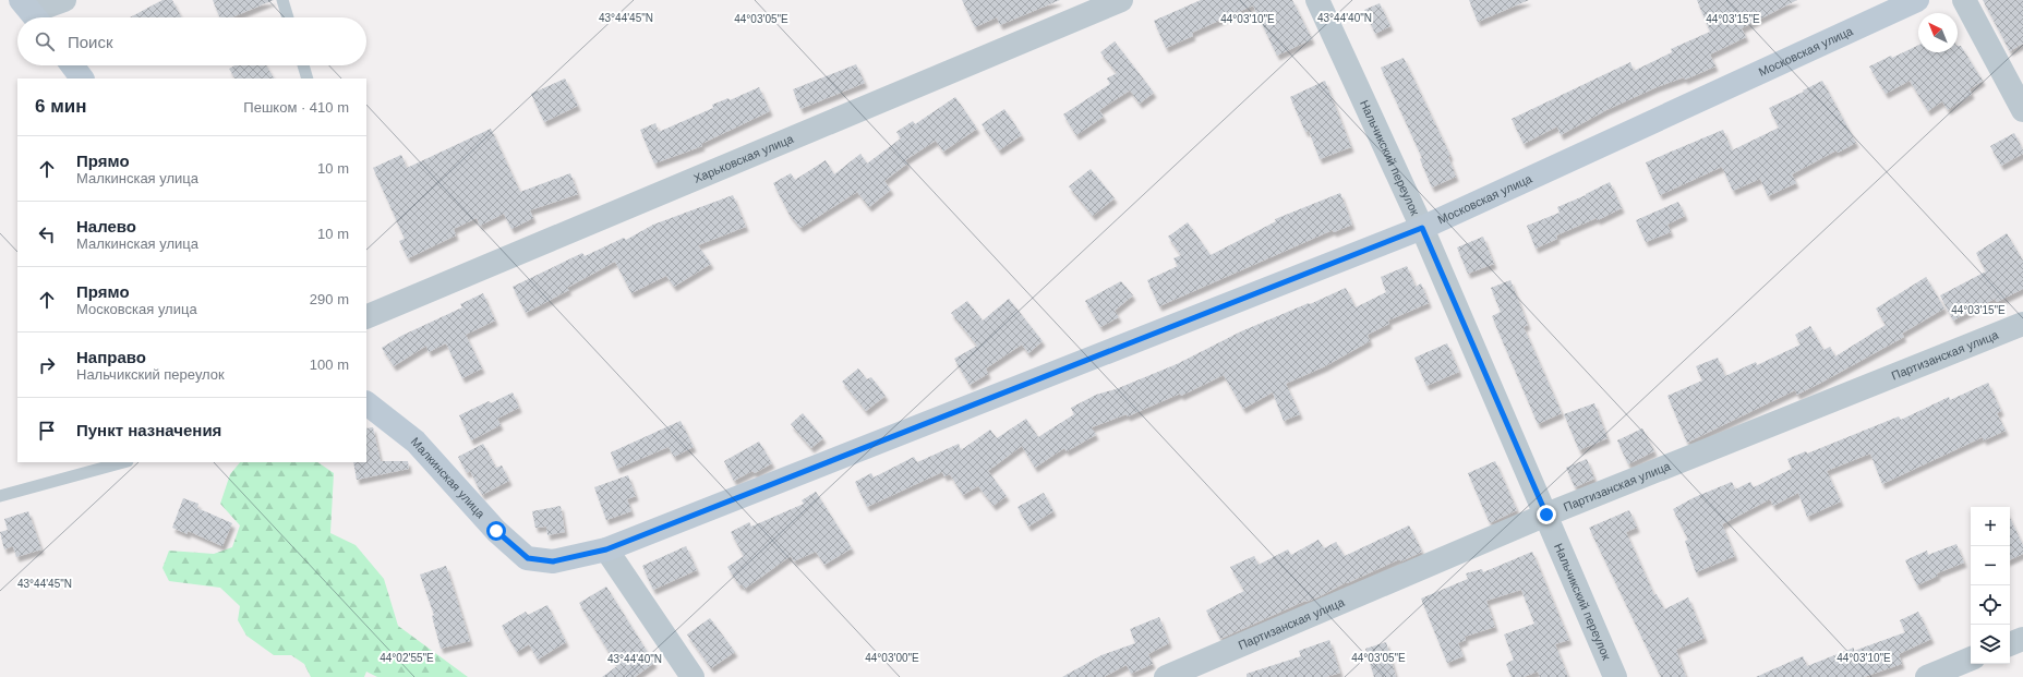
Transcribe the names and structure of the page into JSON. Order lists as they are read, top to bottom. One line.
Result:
{"streets":{"street":["Московская улица","Харьковская улица","Нальчикский переулок","Партизанская улица","Малкинская улица"]},"crossings":[["Московская улица","Нальчикский переулок"],["Московская улица","Малкинская улица"],["Нальчикский переулок","Партизанская улица"]],"north":"top left","page":{"search":"Поиск","heading":["6 мин","Пешком · 410 m"],"list":[["Прямо","Малкинская улица","10 m"],["Налево","Малкинская улица","10 m"],["Прямо","Московская улица","290 m"],["Направо","Нальчикский переулок","100 m"],"Пункт назначения"],"map_buttons":["+","−"]},"coordinates":["43°44'45\"N","43°44'40\"N","44°03'05\"E","44°03'10\"E","44°03'15\"E","44°02'55\"E","44°03'00\"E"]}
